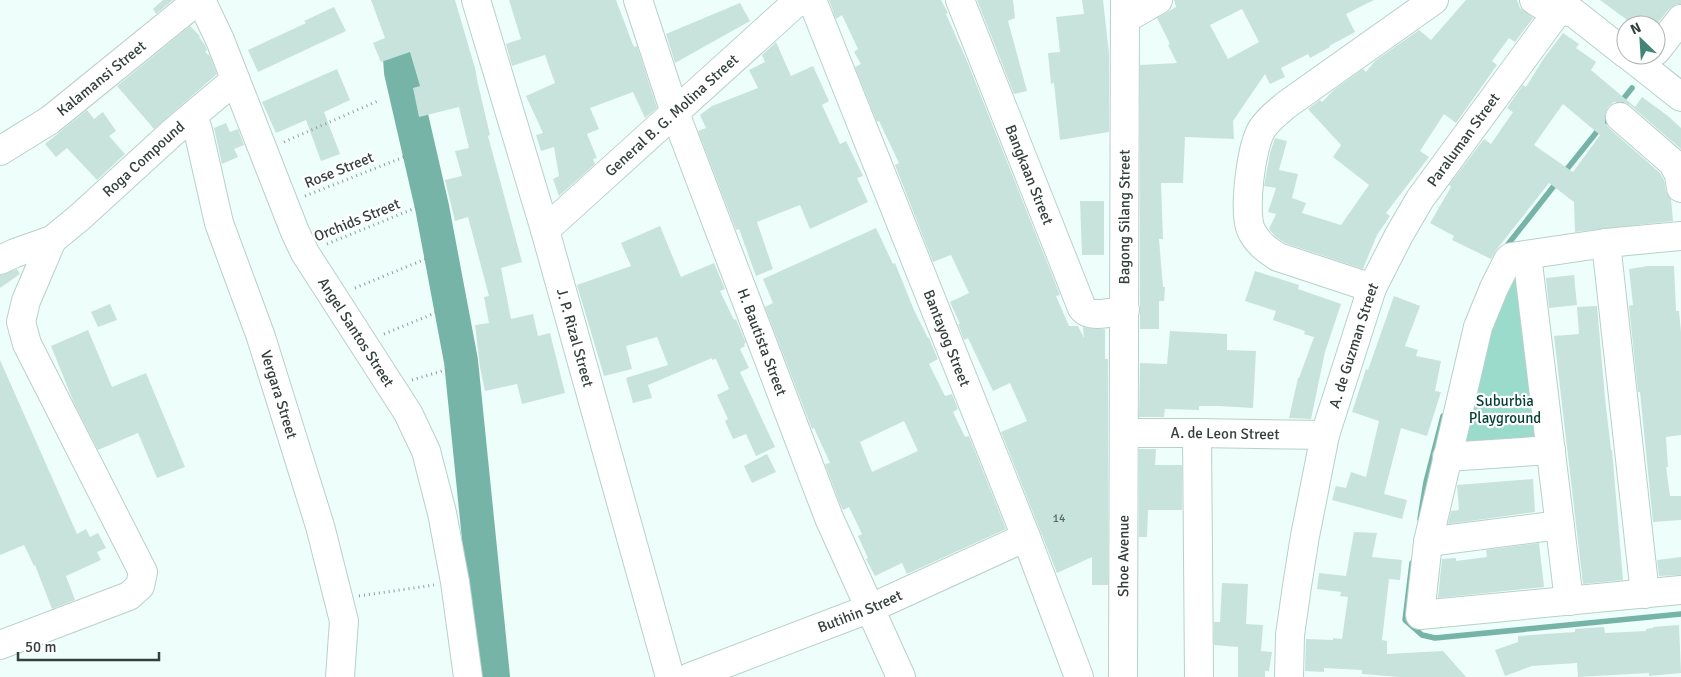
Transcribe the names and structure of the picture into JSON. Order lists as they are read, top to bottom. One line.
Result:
{"streets":{"street":["Kalamansi Street","General B. G. Molina Street","Paraluman Street","Roga Compound","Bangkaan Street","Bagong Silang Street","Angel Santos Street","J. P. Rizal Street","Bantayog Street","H. Bautista Street","A. de Guzman Street","Vergara Street","A. de Leon Street","Shoe Avenue","Butihin Street"],"path":["Rose Street","Orchids Street"]},"crossings":[["Kalamansi Street","Angel Santos Street"],["General B. G. Molina Street","J. P. Rizal Street"],["General B. G. Molina Street","H. Bautista Street"],["Paraluman Street","A. de Guzman Street"],["Roga Compound","Angel Santos Street"],["Roga Compound","Vergara Street"],["Rose Street","Angel Santos Street"],["Bangkaan Street","Bagong Silang Street"],["Bagong Silang Street","A. de Leon Street"],["Bagong Silang Street","Shoe Avenue"],["Orchids Street","Angel Santos Street"],["Bantayog Street","Butihin Street"],["H. Bautista Street","Butihin Street"],["A. de Guzman Street","A. de Leon Street"],["A. de Leon Street","Shoe Avenue"]],"parks":["Suburbia Playground"],"house_numbers":["14"],"scale_bar":"50 m","north":"top left"}
